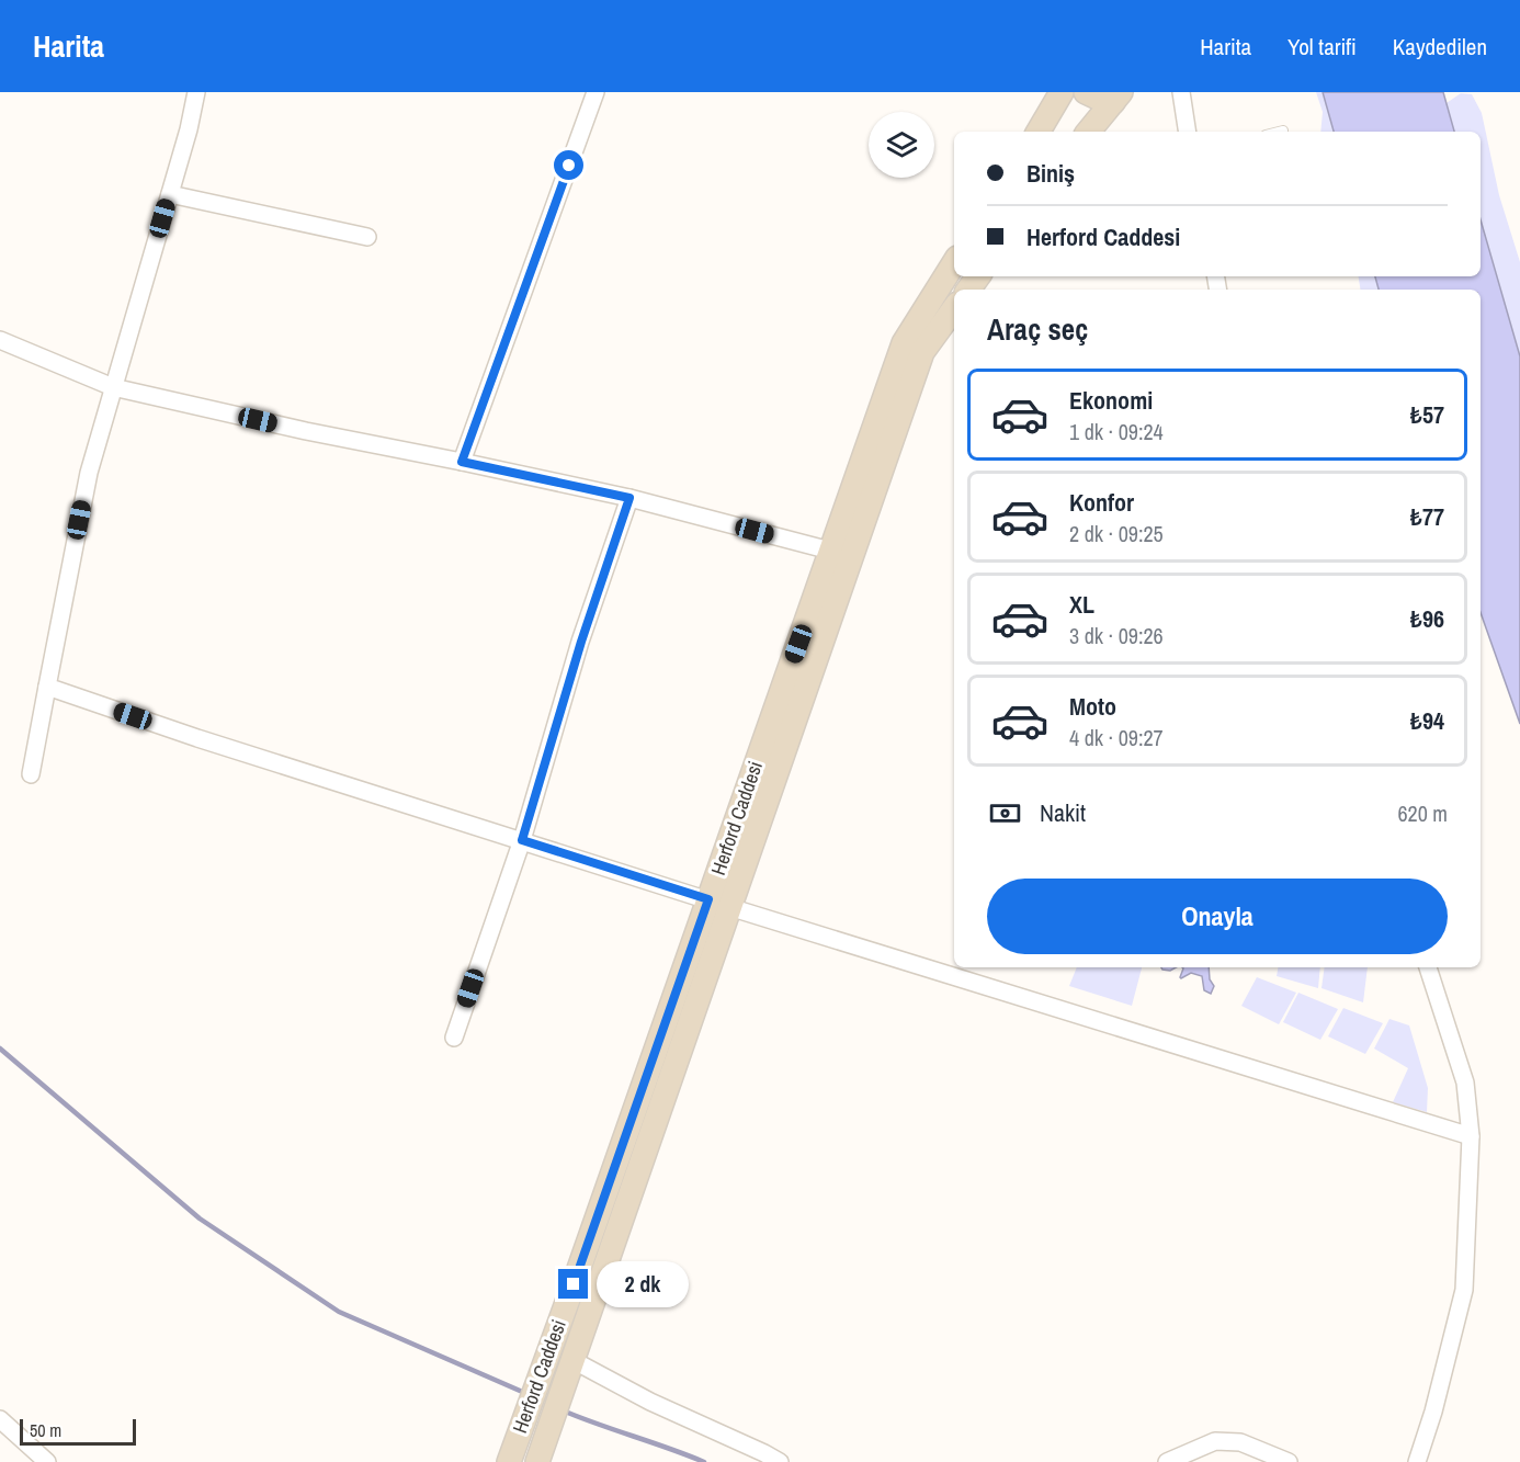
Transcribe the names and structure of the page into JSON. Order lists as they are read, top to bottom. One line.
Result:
{"streets":{"main road":["Herford Caddesi"]},"scale_bar":"50 m","page":{"header":"Harita","nav":["Harita","Yol tarifi","Kaydedilen"],"banner":["Biniş","Herford Caddesi"],"heading":"Araç seç","list":[{"name":"Ekonomi","note":"1 dk · 09:24","value":"₺57"},{"name":"Konfor","note":"2 dk · 09:25","value":"₺77"},{"name":"XL","note":"3 dk · 09:26","value":"₺96"},{"name":"Moto","note":"4 dk · 09:27","value":"₺94"}],"pay":["Nakit","620 m"],"buttons":"Onayla","bubble":"2 dk","scale":"50 m"}}
